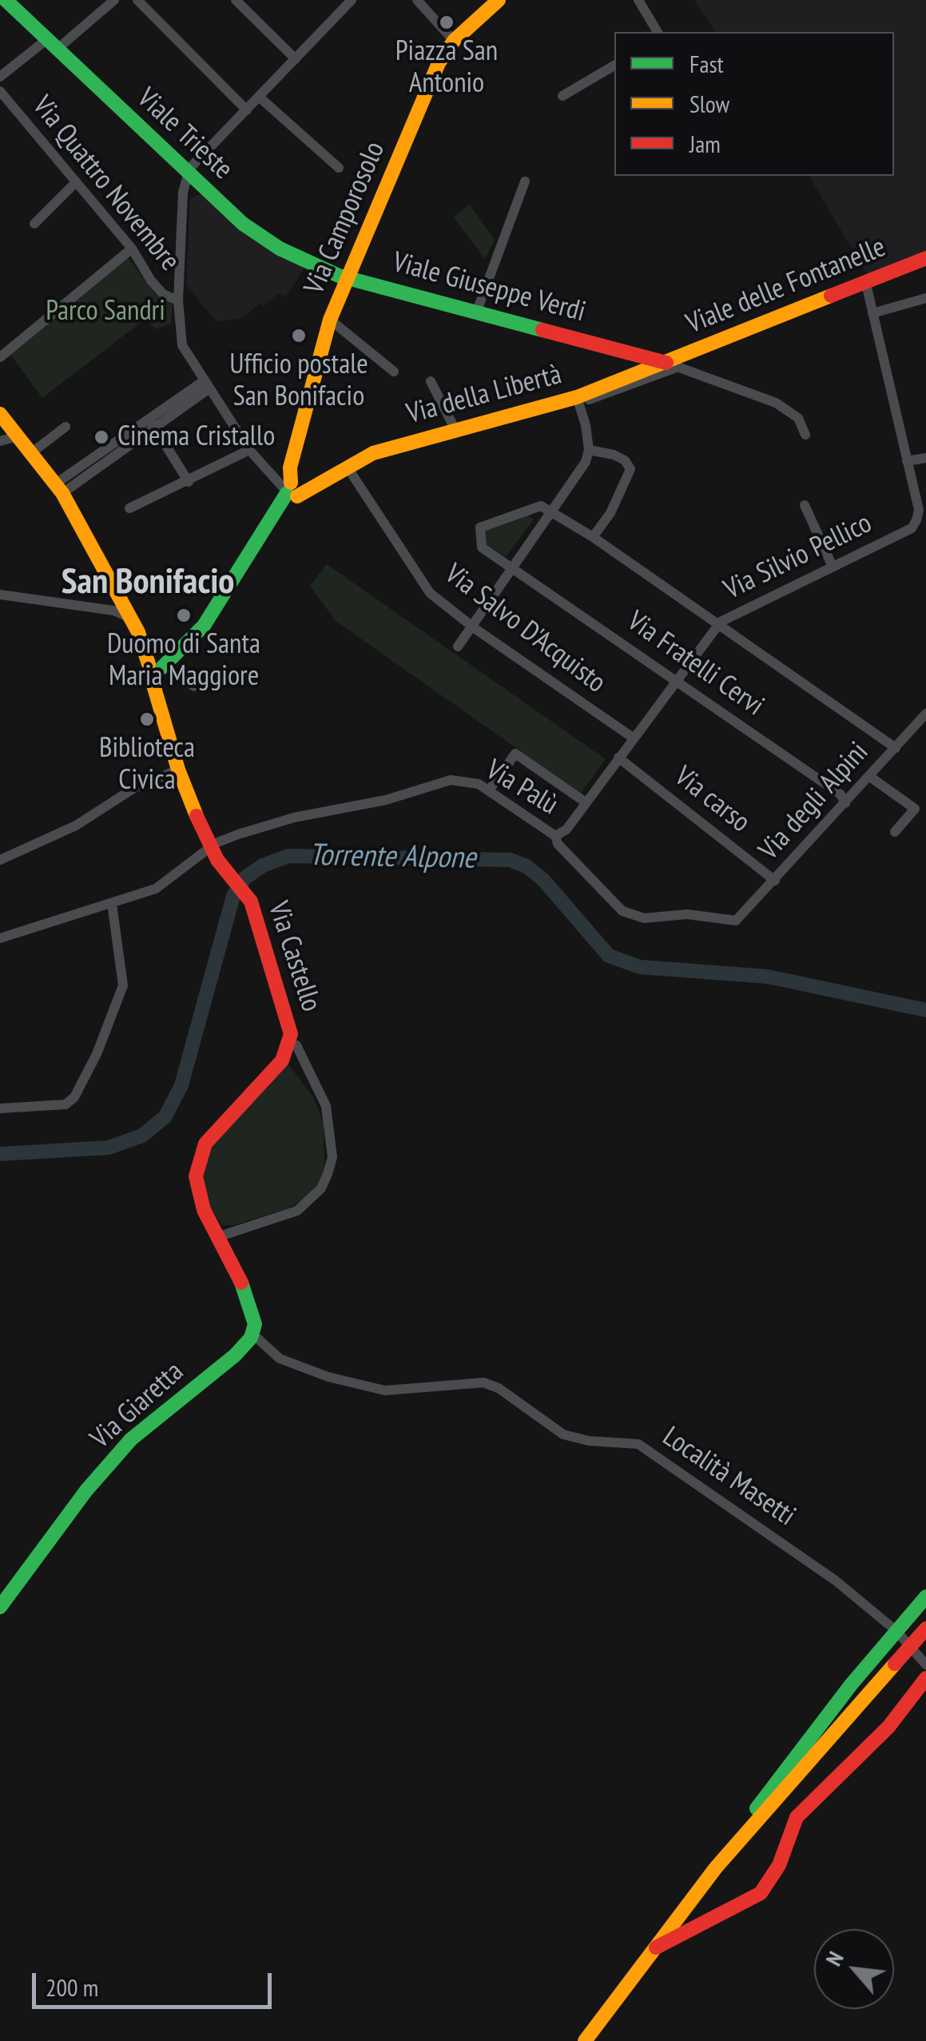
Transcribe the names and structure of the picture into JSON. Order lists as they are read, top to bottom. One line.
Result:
{"streets":{"street":["Viale Trieste","Via Quattro Novembre","Via Camporosolo","Viale delle Fontanelle","Viale Giuseppe Verdi","Via della Libertà","Via Silvio Pellico","Via Salvo D'Acquisto","Via Fratelli Cervi","Via Palù","Via carso","Via degli Alpini","Via Castello","Via Giaretta","Località Masetti"]},"crossings":[["Viale Trieste","Via Camporosolo"],["Viale Trieste","Viale Giuseppe Verdi"],["Via Camporosolo","Viale Giuseppe Verdi"],["Via Camporosolo","Via della Libertà"],["Via Camporosolo","Via Castello"],["Viale delle Fontanelle","Viale Giuseppe Verdi"],["Viale delle Fontanelle","Via della Libertà"],["Viale delle Fontanelle","Via Silvio Pellico"],["Viale Giuseppe Verdi","Via della Libertà"],["Via della Libertà","Via Salvo D'Acquisto"],["Via Silvio Pellico","Via Salvo D'Acquisto"],["Via Silvio Pellico","Via Fratelli Cervi"],["Via Silvio Pellico","Via Palù"],["Via Silvio Pellico","Via carso"],["Via Fratelli Cervi","Via degli Alpini"],["Via Palù","Via degli Alpini"],["Via Palù","Via Castello"],["Via carso","Via degli Alpini"],["Via Giaretta","Località Masetti"]],"districts":["San Bonifacio"],"water":["Torrente Alpone"],"parks":["Parco Sandri"],"places":["Piazza San Antonio","Ufficio postale San Bonifacio","Cinema Cristallo","Duomo di Santa Maria Maggiore","Biblioteca Civica"],"legend":["Fast","Slow","Jam"],"scale_bar":"200 m","north":"top left"}
